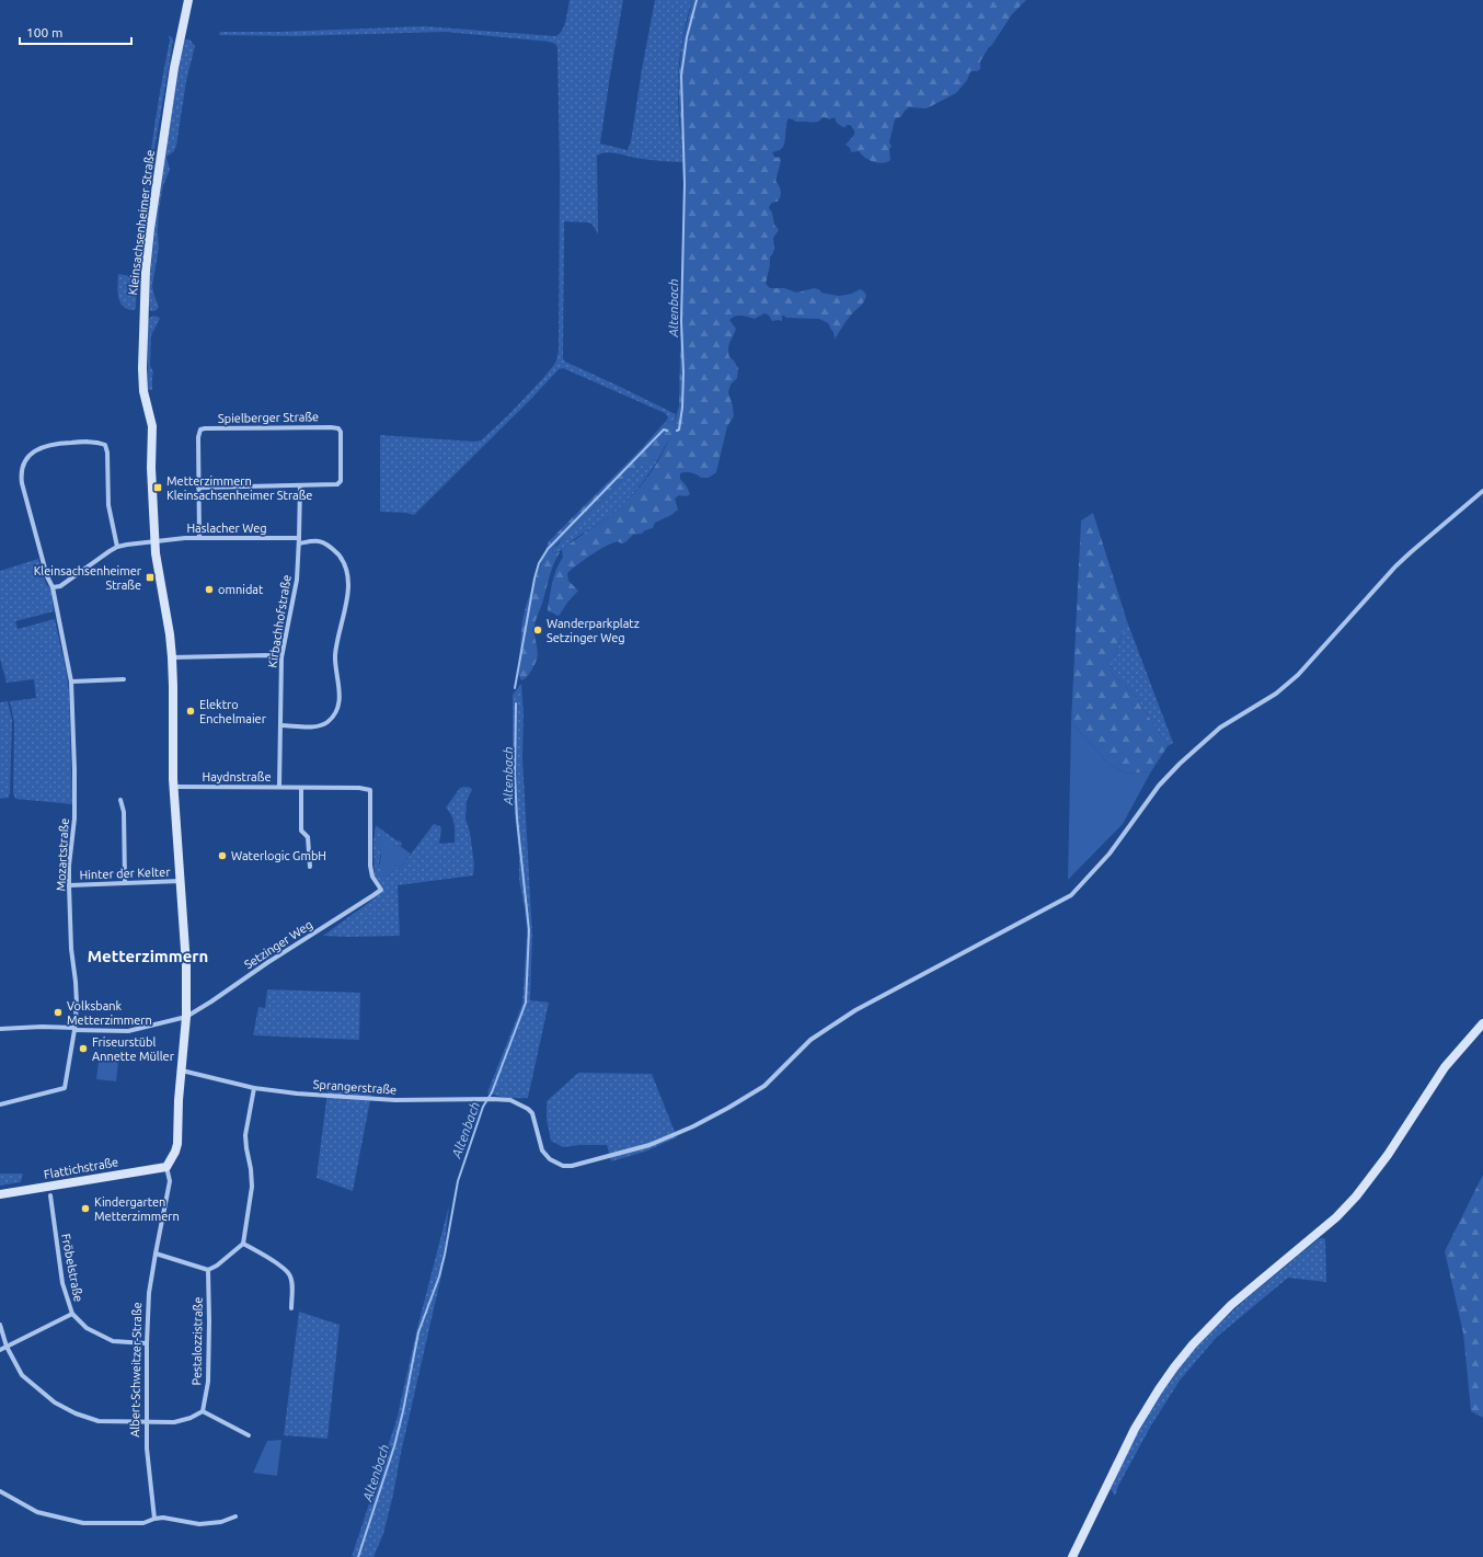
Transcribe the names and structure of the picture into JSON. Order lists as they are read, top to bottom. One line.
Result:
{"streets":{"main road":["Kleinsachsenheimer Straße","Flattichstraße"],"street":["Spielberger Straße","Haslacher Weg","Kirbachhofstraße","Haydnstraße","Mozartstraße","Hinter der Kelter","Setzinger Weg","Sprangerstraße","Fröbelstraße","Pestalozzistraße","Albert-Schweitzer-Straße"]},"crossings":[["Kleinsachsenheimer Straße","Haslacher Weg"],["Kleinsachsenheimer Straße","Haydnstraße"],["Kleinsachsenheimer Straße","Hinter der Kelter"],["Kleinsachsenheimer Straße","Setzinger Weg"],["Spielberger Straße","Haslacher Weg"],["Spielberger Straße","Kirbachhofstraße"],["Haslacher Weg","Kirbachhofstraße"],["Haslacher Weg","Mozartstraße"],["Kirbachhofstraße","Haydnstraße"],["Haydnstraße","Setzinger Weg"],["Mozartstraße","Hinter der Kelter"],["Flattichstraße","Albert-Schweitzer-Straße"],["Fröbelstraße","Albert-Schweitzer-Straße"]],"districts":["Metterzimmern"],"water":["Altenbach"],"places":{"transit":["Metterzimmern Kleinsachsenheimer Straße","Kleinsachsenheimer Straße"],"other":["omnidat","Wanderparkplatz Setzinger Weg","Elektro Enchelmaier","Waterlogic GmbH","Volksbank Metterzimmern","Friseurstübl Annette Müller","Kindergarten Metterzimmern"]},"scale_bar":"100 m"}
